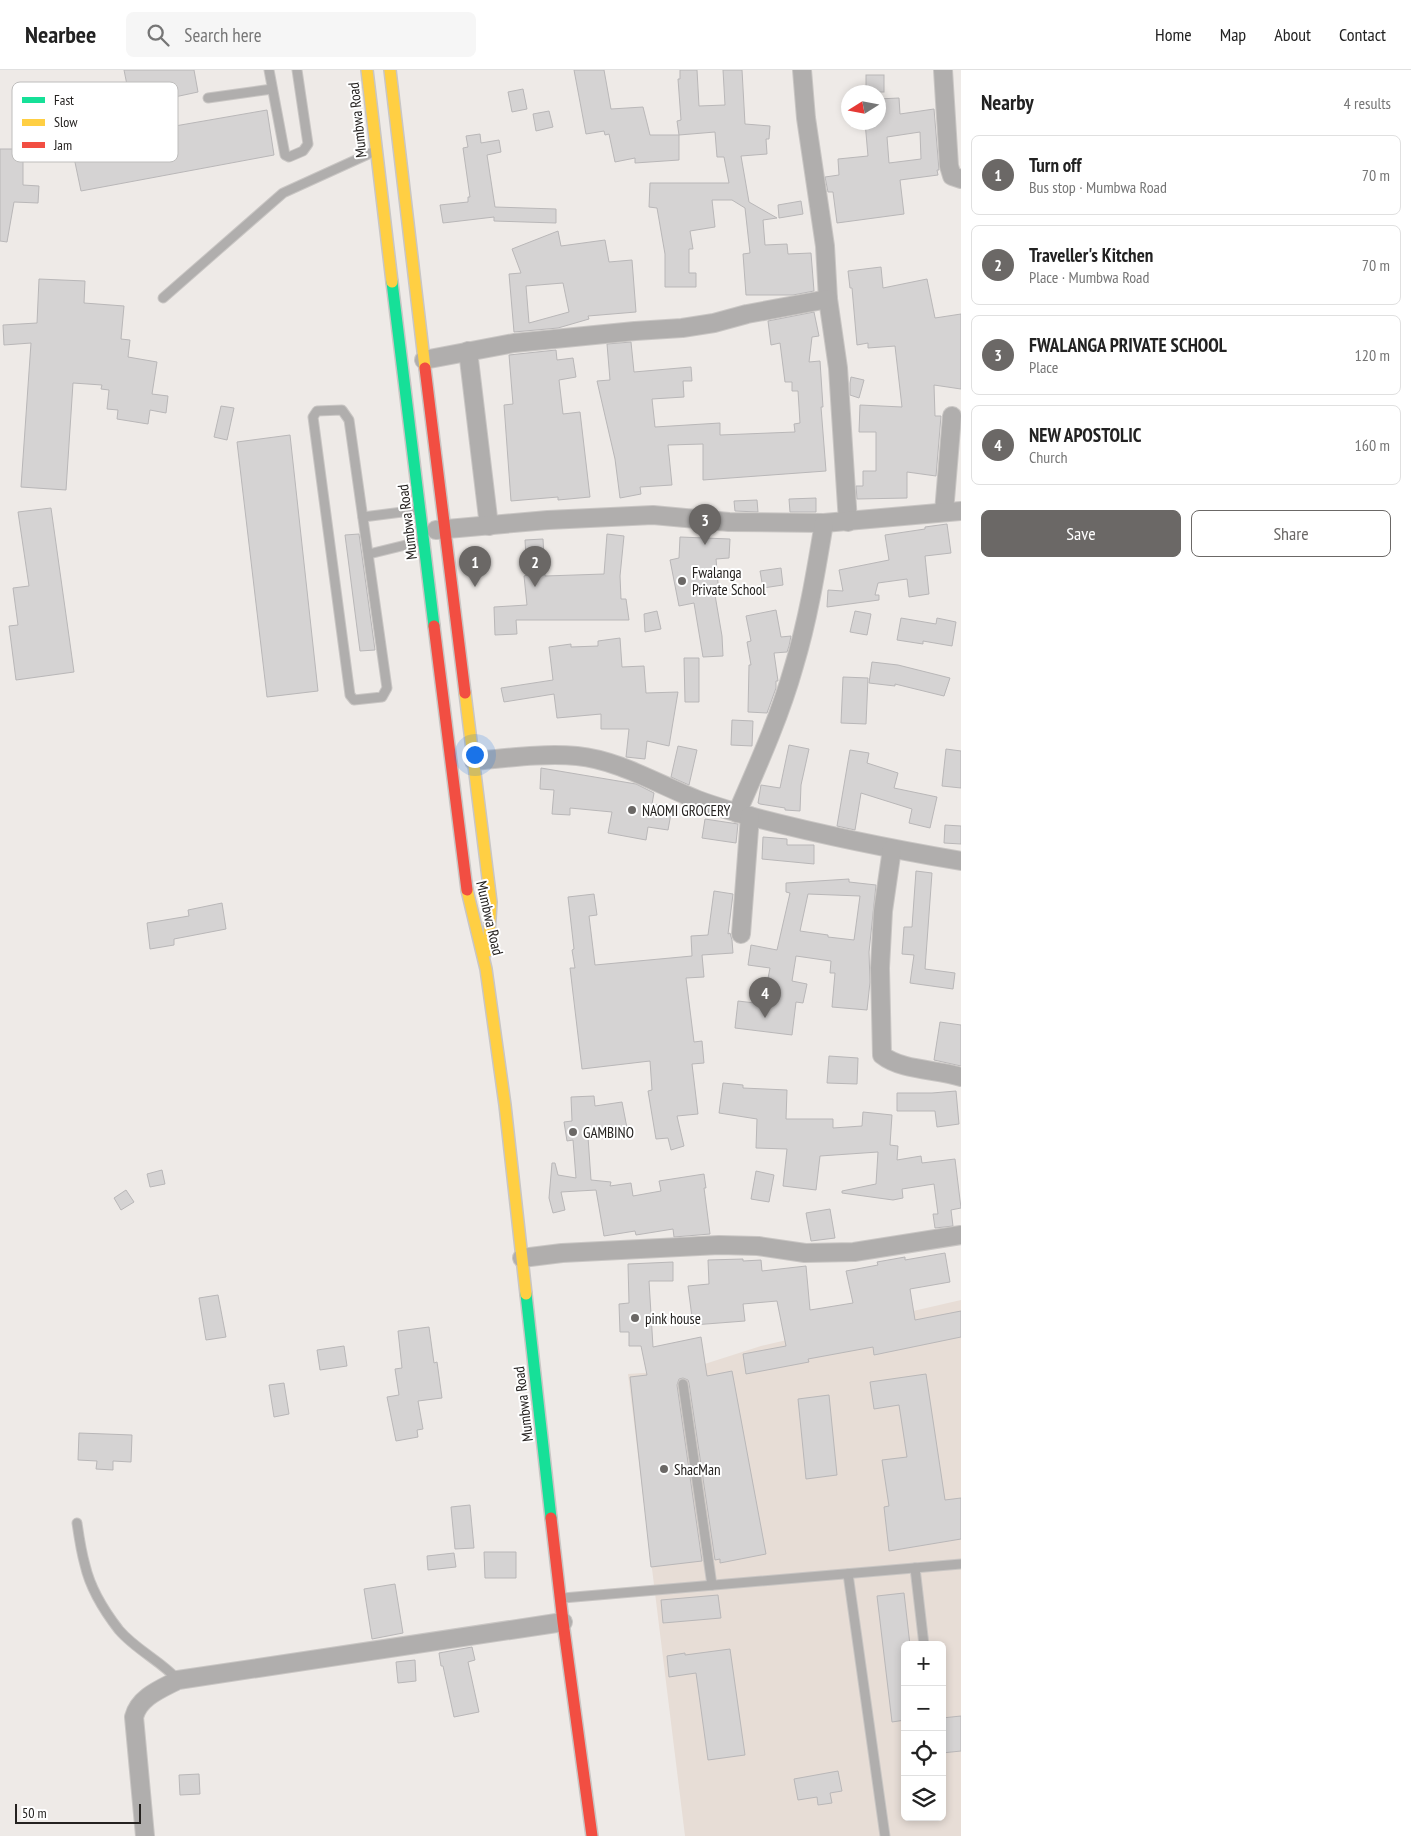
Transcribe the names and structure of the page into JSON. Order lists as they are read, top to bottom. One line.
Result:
{"streets":{"main road":["Mumbwa Road"]},"places":["Fwalanga Private School","NAOMI GROCERY","GAMBINO","pink house","ShacMan"],"legend":["Fast","Slow","Jam"],"scale_bar":"50 m","north":"left","page":{"header":"Nearbee","search":"Search here","nav":["Home","Map","About","Contact"],"heading":["Nearby","4 results"],"list":[{"mark":"1","name":"Turn off","note":"Bus stop · Mumbwa Road","value":"70 m"},{"mark":"2","name":"Traveller's Kitchen","note":"Place · Mumbwa Road","value":"70 m"},{"mark":"3","name":"FWALANGA PRIVATE SCHOOL","note":"Place","value":"120 m"},{"mark":"4","name":"NEW APOSTOLIC","note":"Church","value":"160 m"}],"buttons":["Save","Share"],"pins":["3","1","2","4"],"map_buttons":["+","−"],"scale":"50 m"}}
